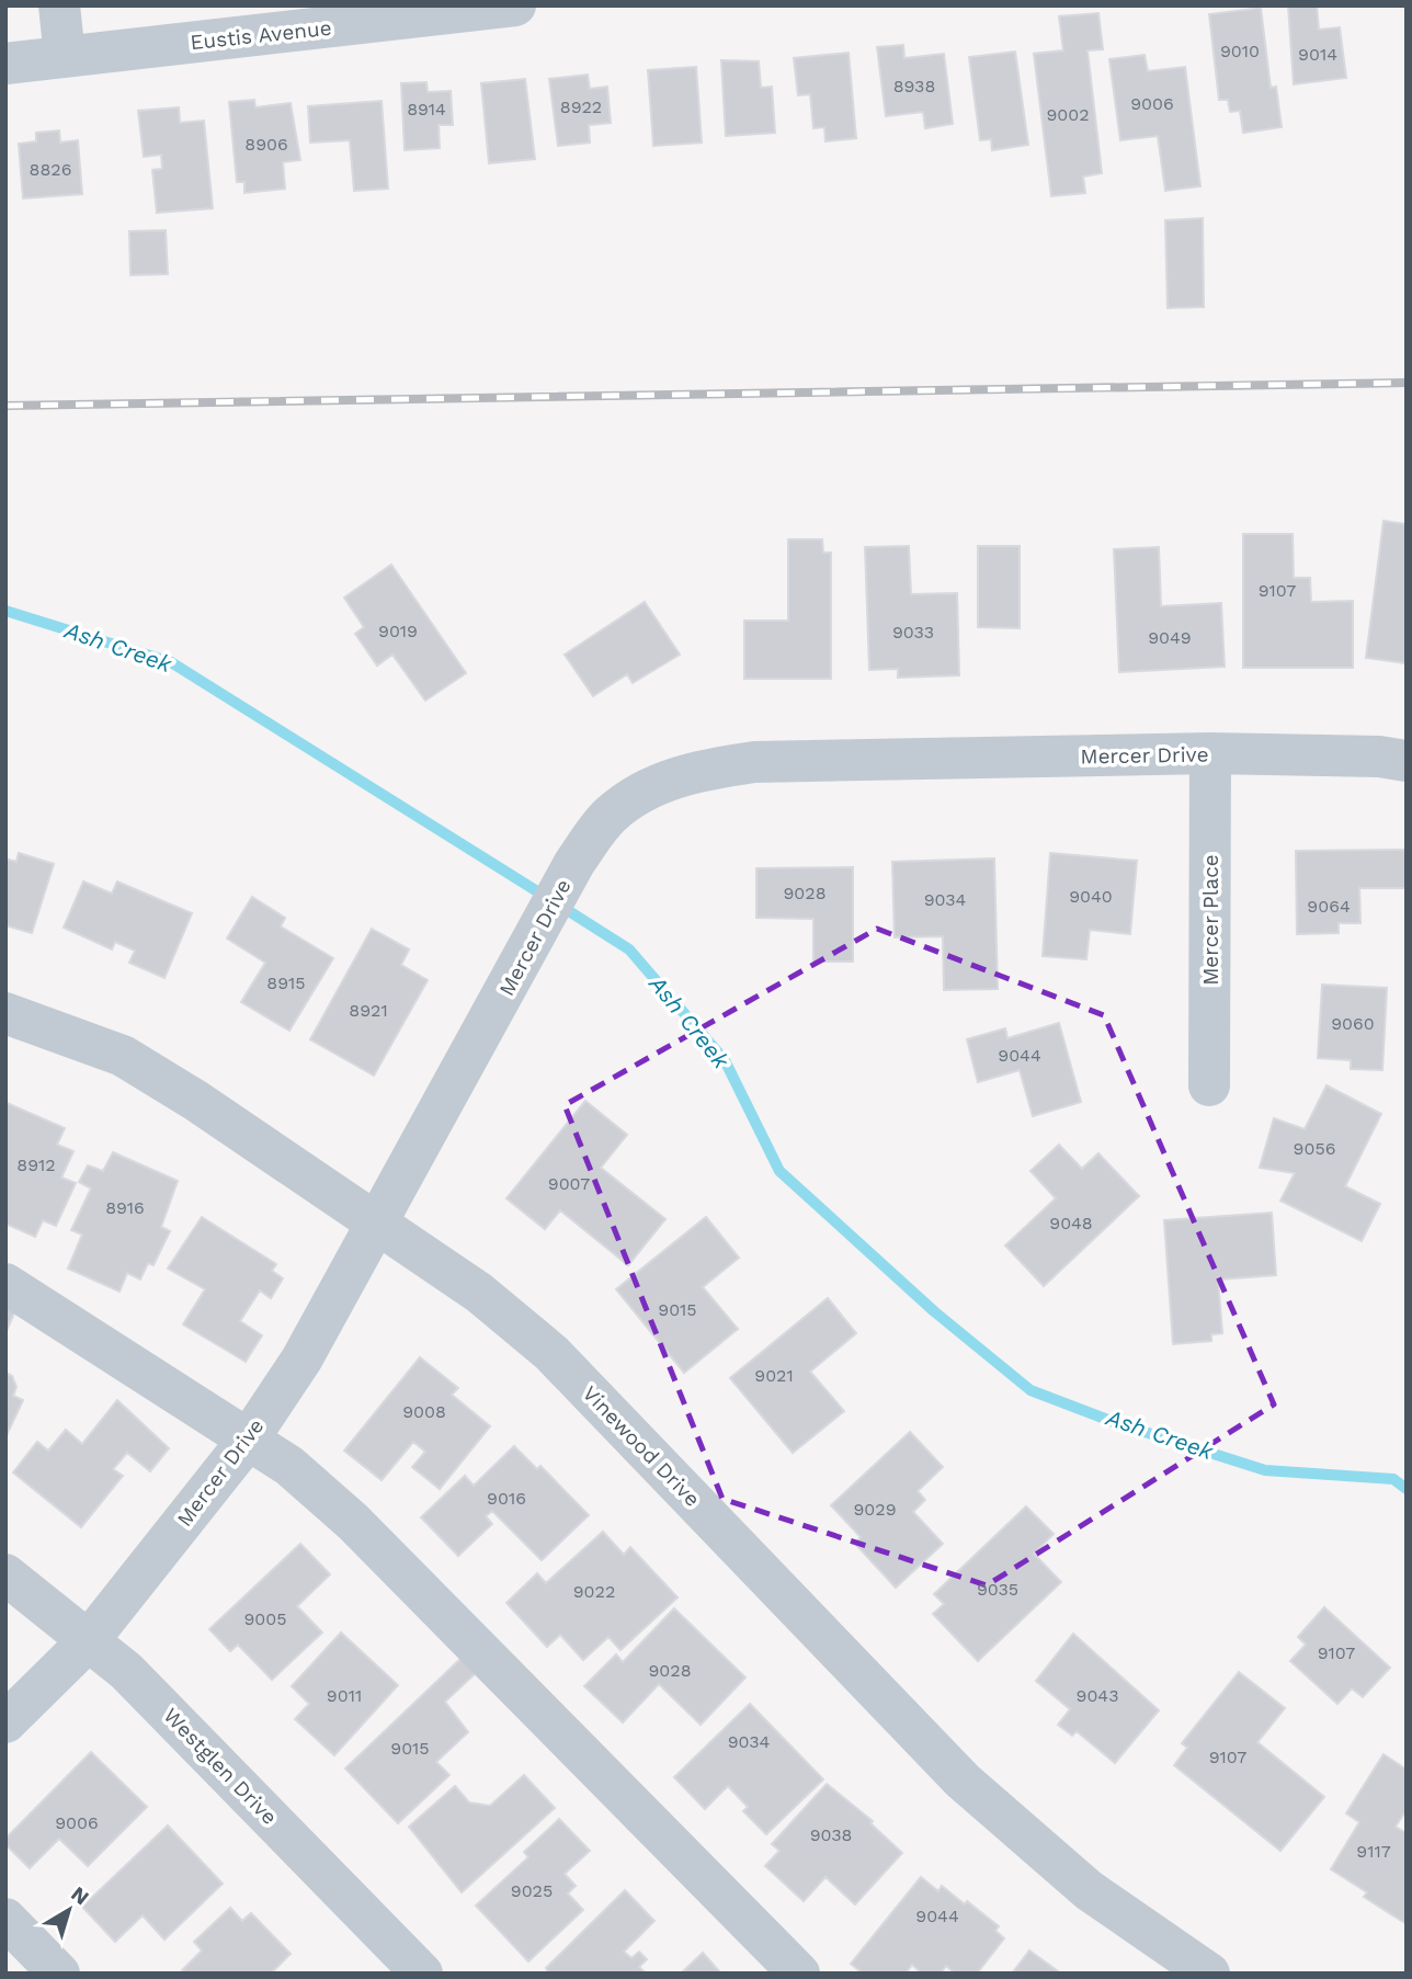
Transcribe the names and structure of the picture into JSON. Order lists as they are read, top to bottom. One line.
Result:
{"streets":{"street":["Eustis Avenue","Mercer Drive","Mercer Place","Vinewood Drive","Westglen Drive"]},"crossings":[["Mercer Drive","Mercer Place"],["Mercer Drive","Vinewood Drive"],["Mercer Drive","Westglen Drive"]],"water":["Ash Creek"],"house_numbers":["9010","9014","8938","9006","8922","8914","9002","8906","8826","9107","9019","9033","9049","9028","9040","9034","9064","8915","8921","9060","9044","9056","8912","9007","8916","9048","9015","9021","9008","9016","9029","9035","9022","9005","9107","9028","9011","9043","9034","9015","9107","9006","9038","9117","9025","9044"],"north":"top right"}
